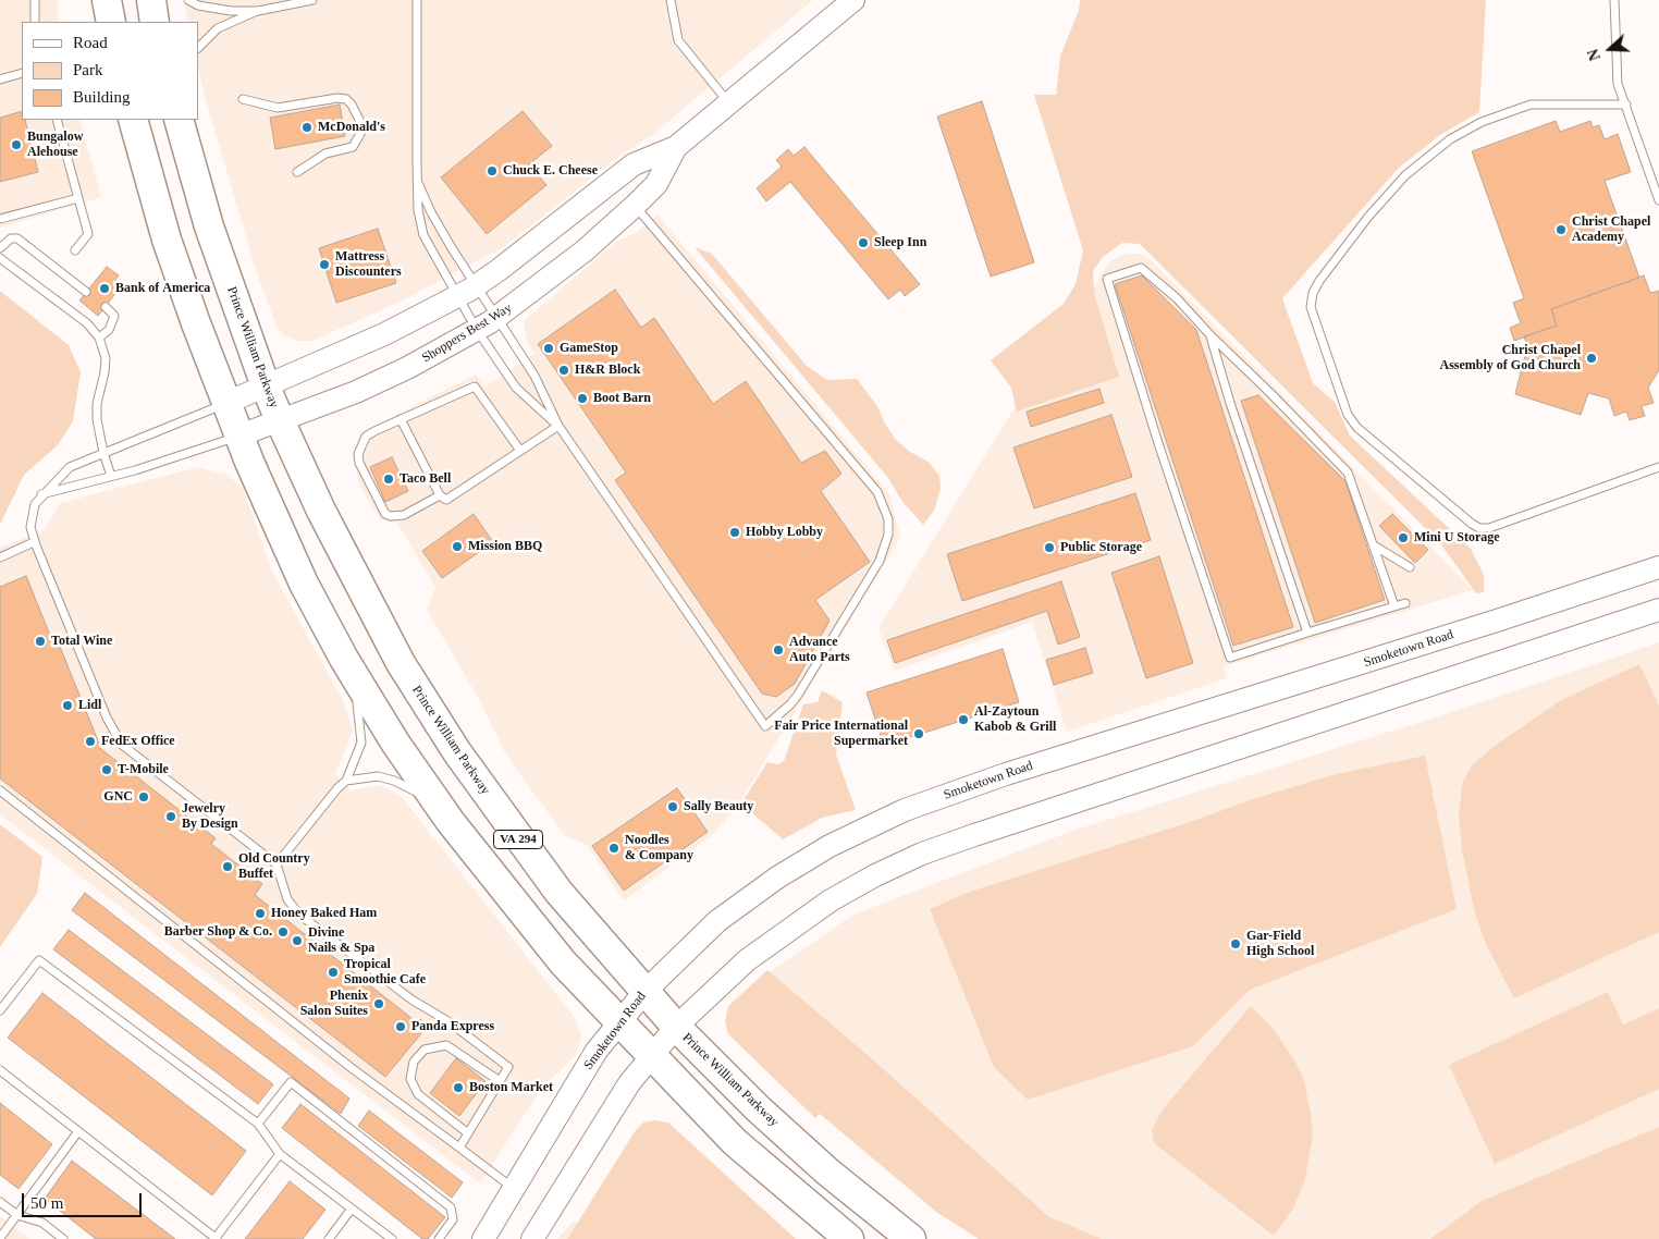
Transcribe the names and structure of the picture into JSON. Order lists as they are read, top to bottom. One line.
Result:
{"streets":{"highway":["Prince William Parkway","VA 294"],"main road":["Shoppers Best Way","Smoketown Road"]},"crossings":[["Shoppers Best Way","Prince William Parkway"],["Shoppers Best Way","VA 294"],["Prince William Parkway","Smoketown Road"],["Smoketown Road","VA 294"]],"places":["McDonald's","Bungalow Alehouse","Chuck E. Cheese","Christ Chapel Academy","Sleep Inn","Mattress Discounters","Bank of America","GameStop","Christ Chapel Assembly of God Church","H&R Block","Boot Barn","Taco Bell","Hobby Lobby","Mini U Storage","Mission BBQ","Public Storage","Total Wine","Advance Auto Parts","Lidl","Al-Zaytoun Kabob & Grill","Fair Price International Supermarket","FedEx Office","T-Mobile","GNC","Sally Beauty","Jewelry By Design","Noodles & Company","Old Country Buffet","Honey Baked Ham","Barber Shop & Co.","Divine Nails & Spa","Gar-Field High School","Tropical Smoothie Cafe","Phenix Salon Suites","Panda Express","Boston Market"],"legend":["Road","Park","Building"],"scale_bar":"50 m","north":"left"}
